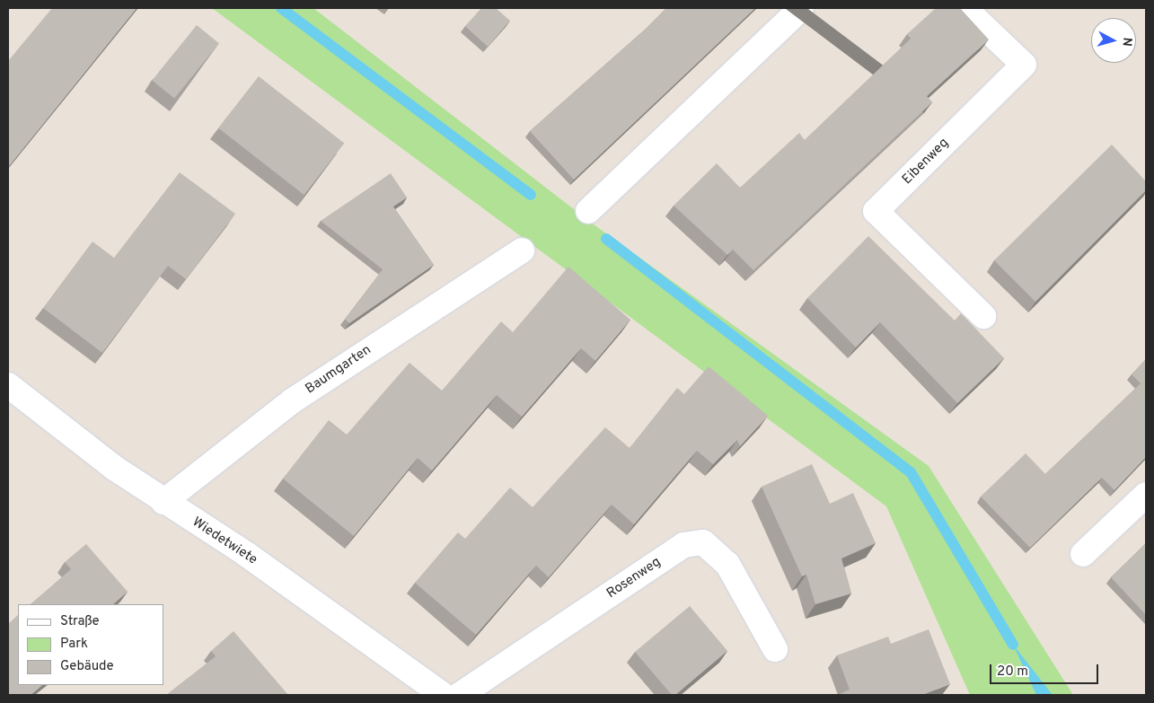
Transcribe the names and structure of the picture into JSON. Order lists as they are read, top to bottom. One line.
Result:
{"streets":{"street":["Eibenweg","Baumgarten","Wiedetwiete","Rosenweg"]},"crossings":[["Baumgarten","Wiedetwiete"]],"legend":["Straße","Park","Gebäude"],"scale_bar":"20 m","north":"right"}
